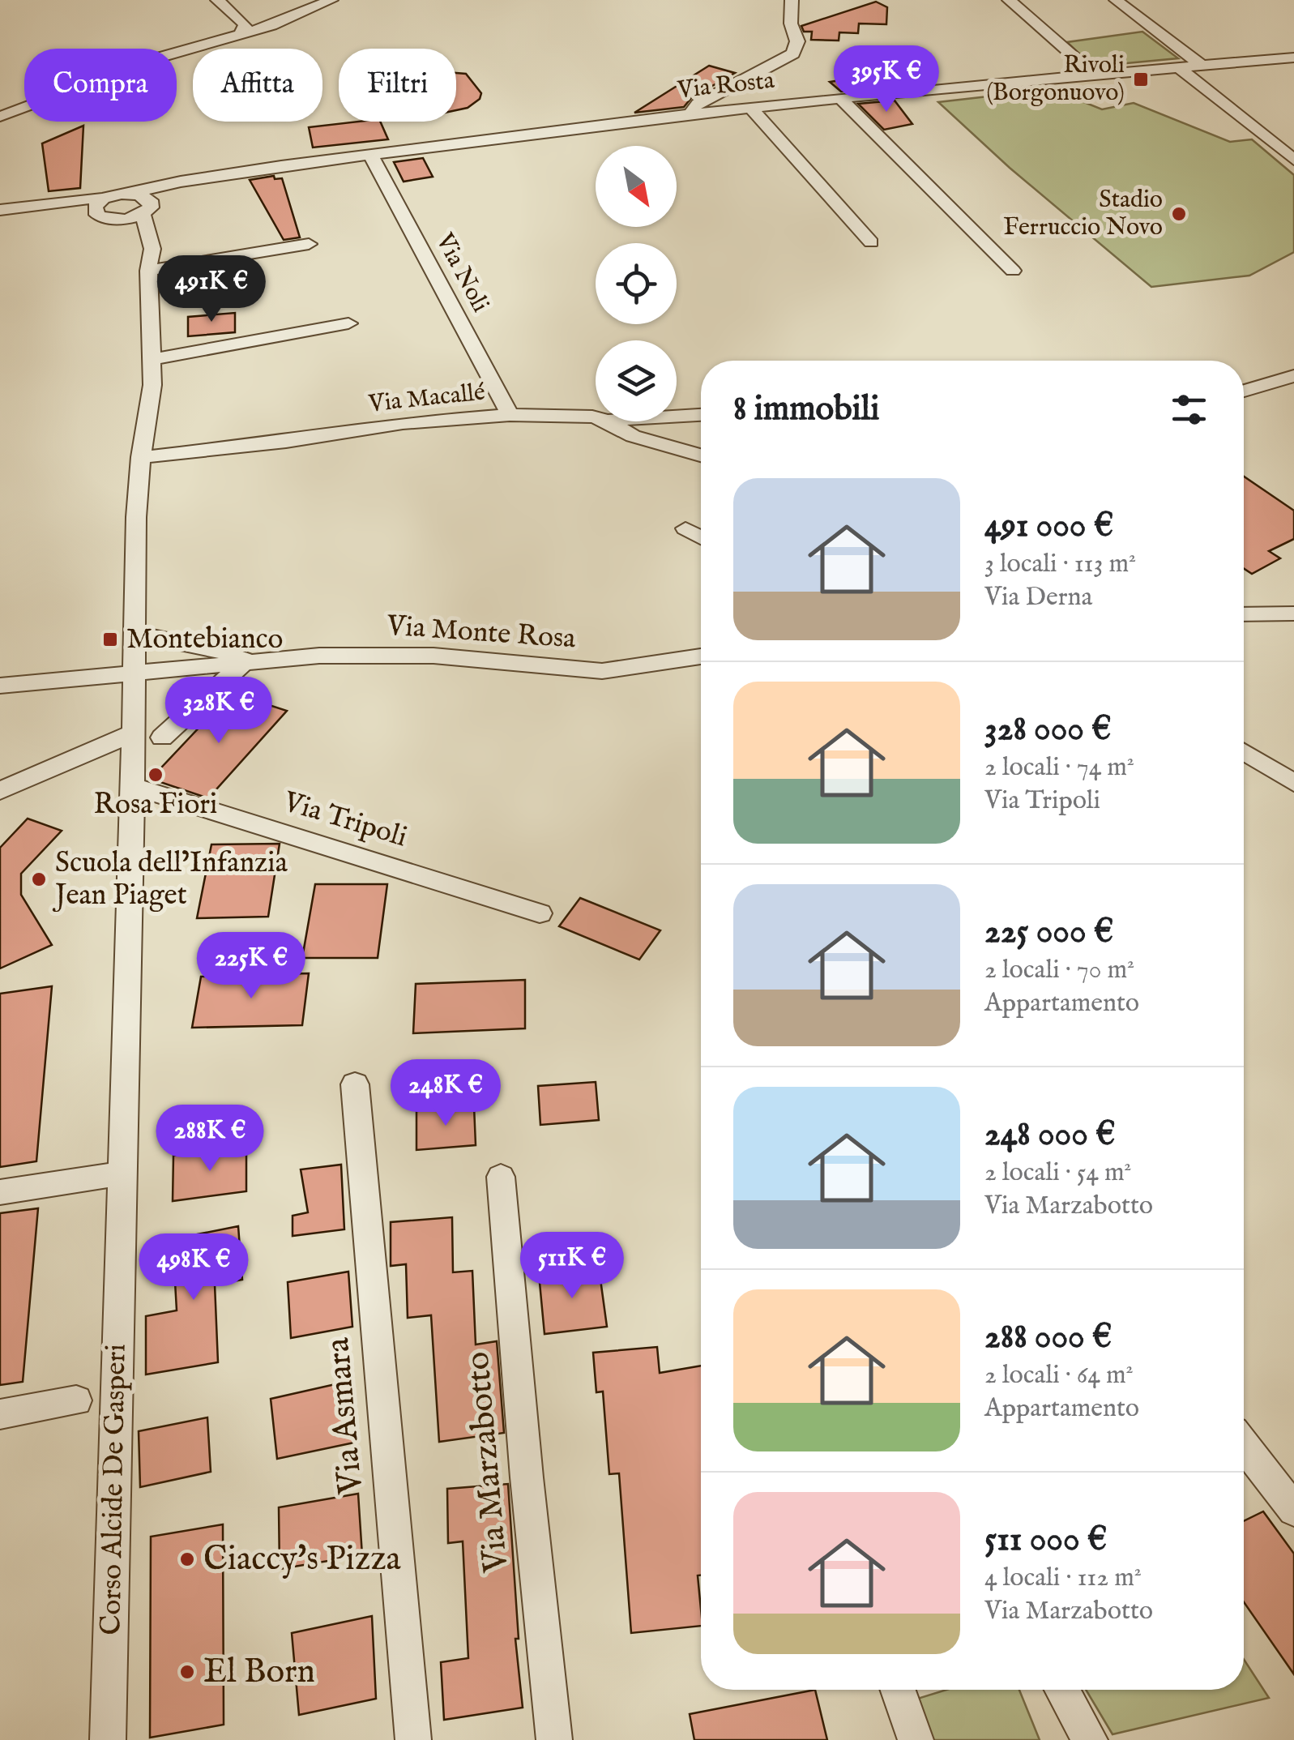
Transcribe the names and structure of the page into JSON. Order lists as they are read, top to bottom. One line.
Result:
{"streets":{"street":["Via Rosta","Via Noli","Via Macallé","Via Monte Rosa","Via Tripoli","Via Asmara","Via Marzabotto","Corso Alcide De Gasperi"]},"crossings":[["Via Rosta","Via Noli"],["Via Rosta","Corso Alcide De Gasperi"],["Via Noli","Via Macallé"],["Via Macallé","Corso Alcide De Gasperi"],["Via Monte Rosa","Corso Alcide De Gasperi"],["Via Tripoli","Corso Alcide De Gasperi"]],"places":{"transit":["Rivoli (Borgonuovo)","Montebianco"],"other":["Stadio Ferruccio Novo","Rosa Fiori","Scuola dell’Infanzia Jean Piaget","Ciaccy's Pizza","El Born"]},"north":"bottom right","page":{"price":["395K €","491K €","328K €","225K €","248K €","288K €","511K €","498K €"],"chip":["Compra","Affitta","Filtri"],"heading":"8 immobili","list":[{"name":"491 000 €","note":"3 locali · 113 m² · Via Derna"},{"name":"328 000 €","note":"2 locali · 74 m² · Via Tripoli"},{"name":"225 000 €","note":"2 locali · 70 m² · Appartamento"},{"name":"248 000 €","note":"2 locali · 54 m² · Via Marzabotto"},{"name":"288 000 €","note":"2 locali · 64 m² · Appartamento"},{"name":"511 000 €","note":"4 locali · 112 m² · Via Marzabotto"}]}}
